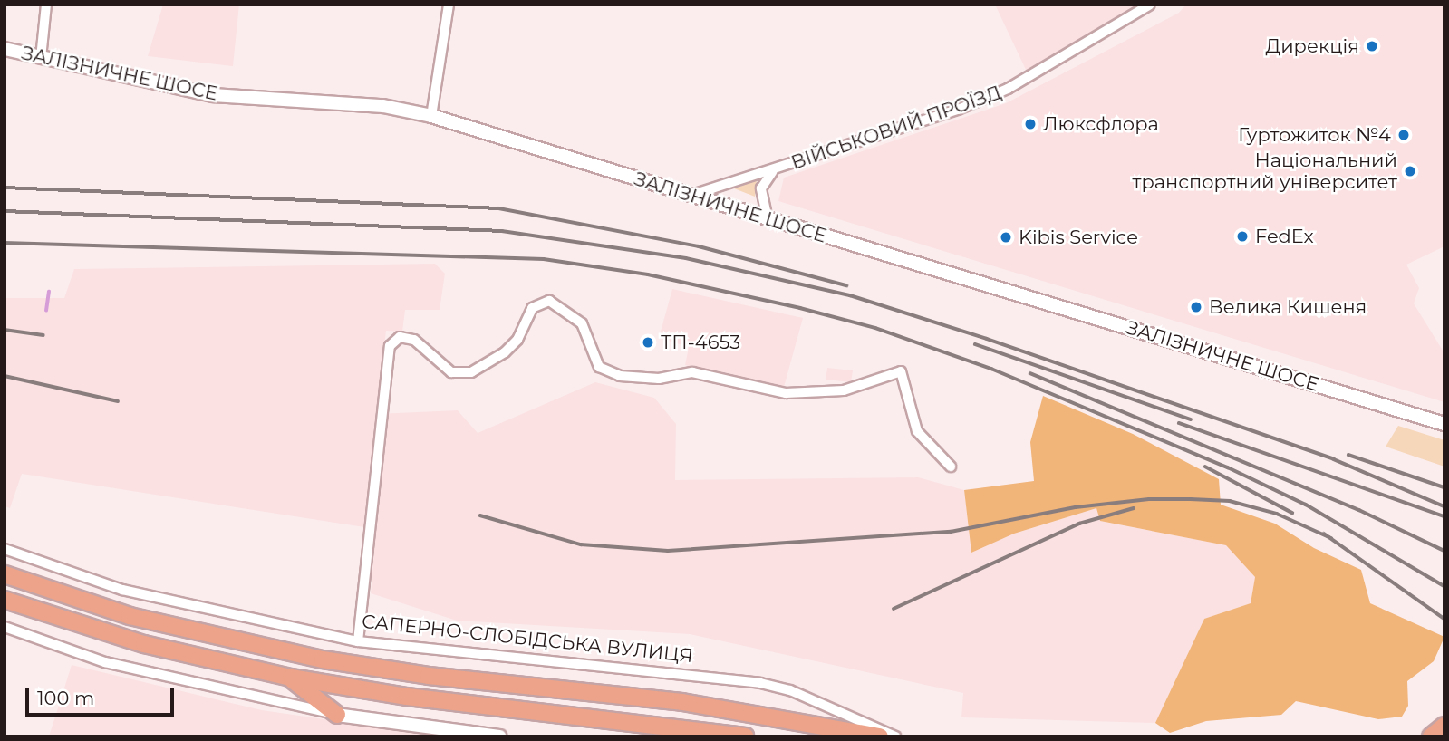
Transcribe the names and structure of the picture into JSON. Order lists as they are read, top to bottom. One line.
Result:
{"streets":{"street":["ЗАЛІЗНИЧНЕ ШОСЕ","ВІЙСЬКОВИЙ ПРОЇЗД","САПЕРНО-СЛОБІДСЬКА ВУЛИЦЯ"]},"crossings":[["ЗАЛІЗНИЧНЕ ШОСЕ","ВІЙСЬКОВИЙ ПРОЇЗД"]],"places":["Дирекція","Люксфлора","Гуртожиток №4","Національний транспортний університет","FedEx","Kibis Service","Велика Кишеня","ТП-4653"],"scale_bar":"100 m"}
